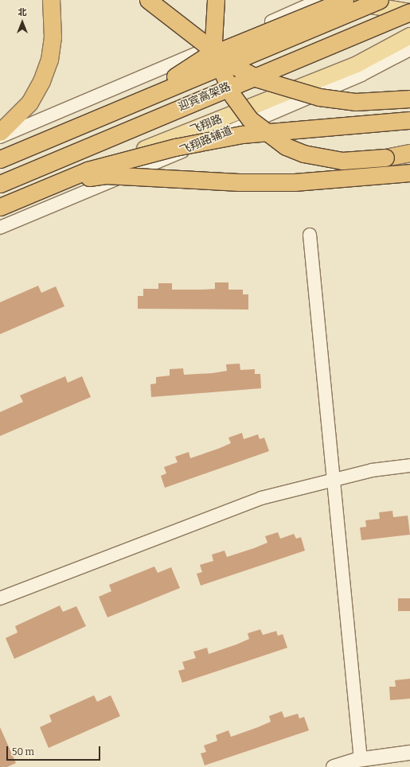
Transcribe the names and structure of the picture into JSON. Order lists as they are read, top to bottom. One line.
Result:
{"streets":{"highway":["迎宾高架路"],"main road":["飞翔路"],"street":["飞翔路辅道"]},"scale_bar":"50 m","north":"top"}
